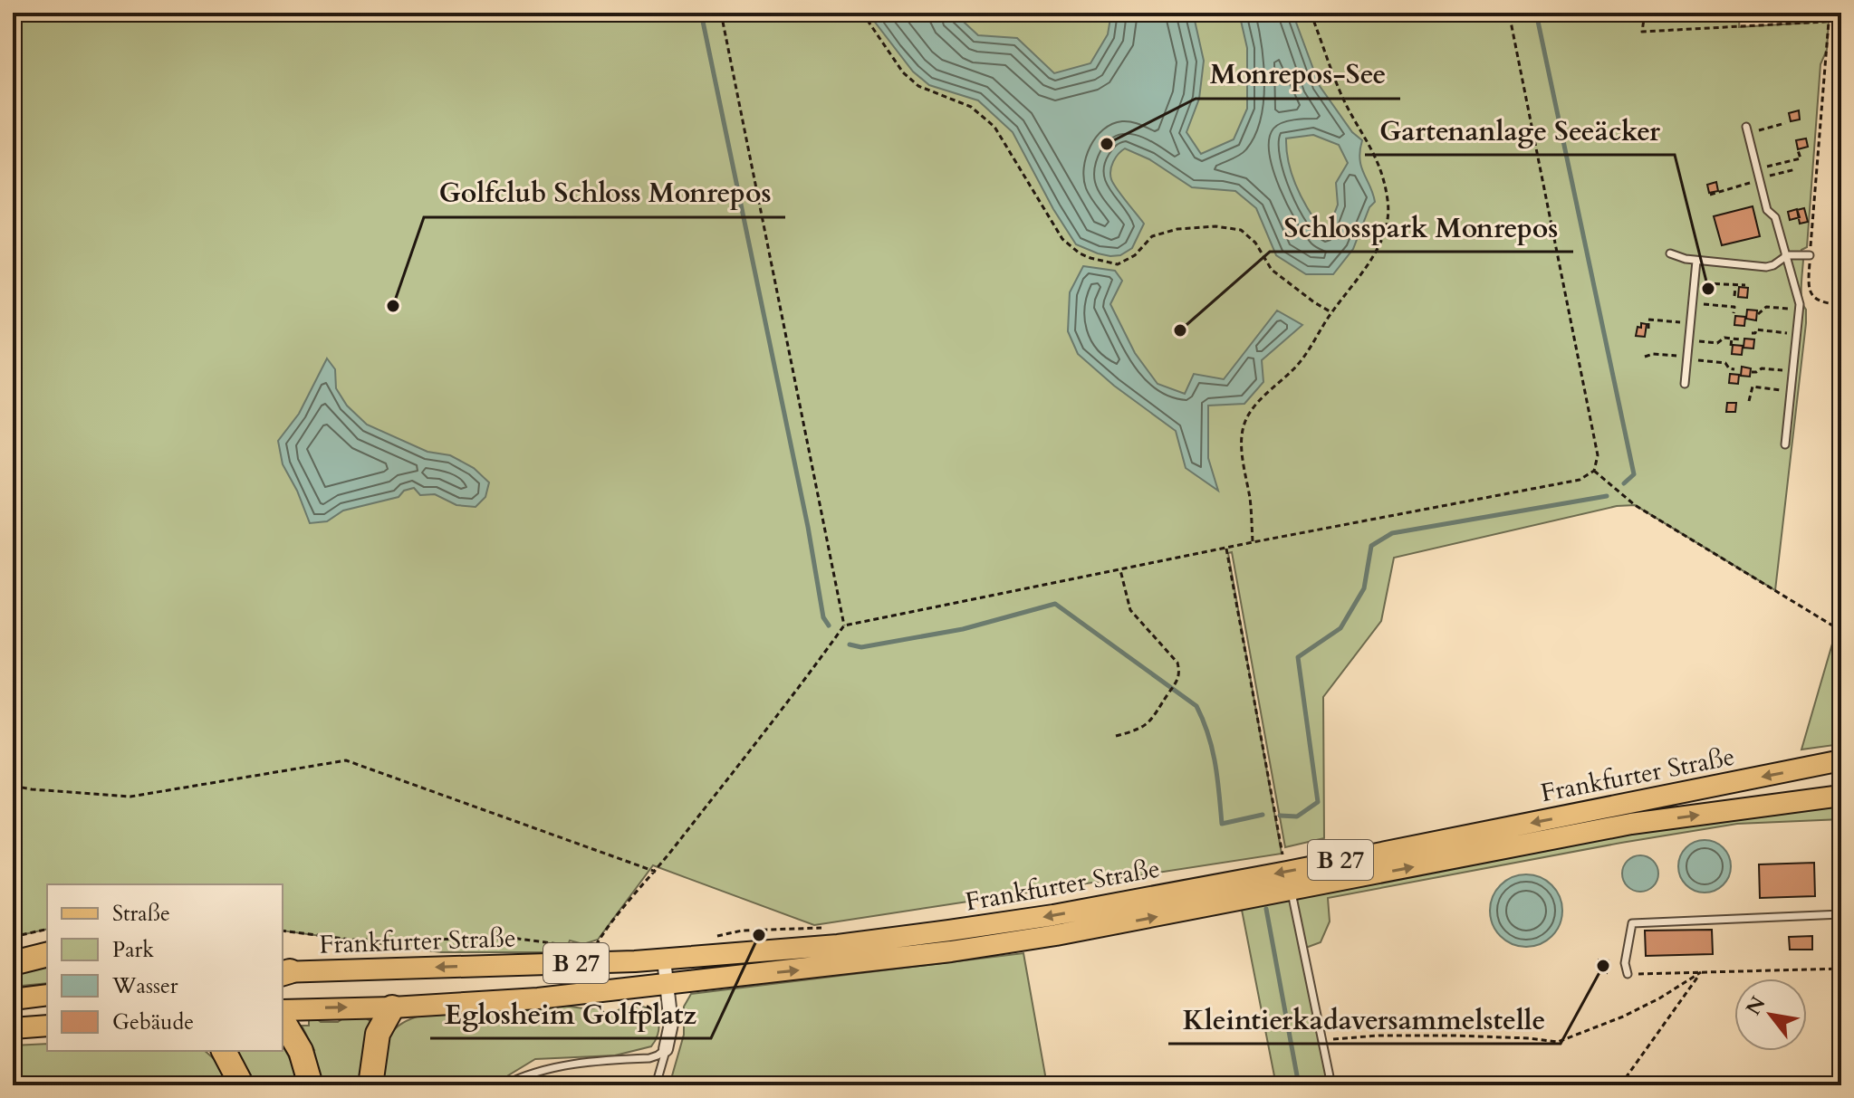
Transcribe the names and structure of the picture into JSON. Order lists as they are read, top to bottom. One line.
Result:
{"streets":{"main road":["Frankfurter Straße","B 27"]},"places":["Monrepos-See","Gartenanlage Seeäcker","Golfclub Schloss Monrepos","Schlosspark Monrepos","Eglosheim Golfplatz","Kleintierkadaversammelstelle"],"legend":["Straße","Park","Wasser","Gebäude"],"north":"top left"}
